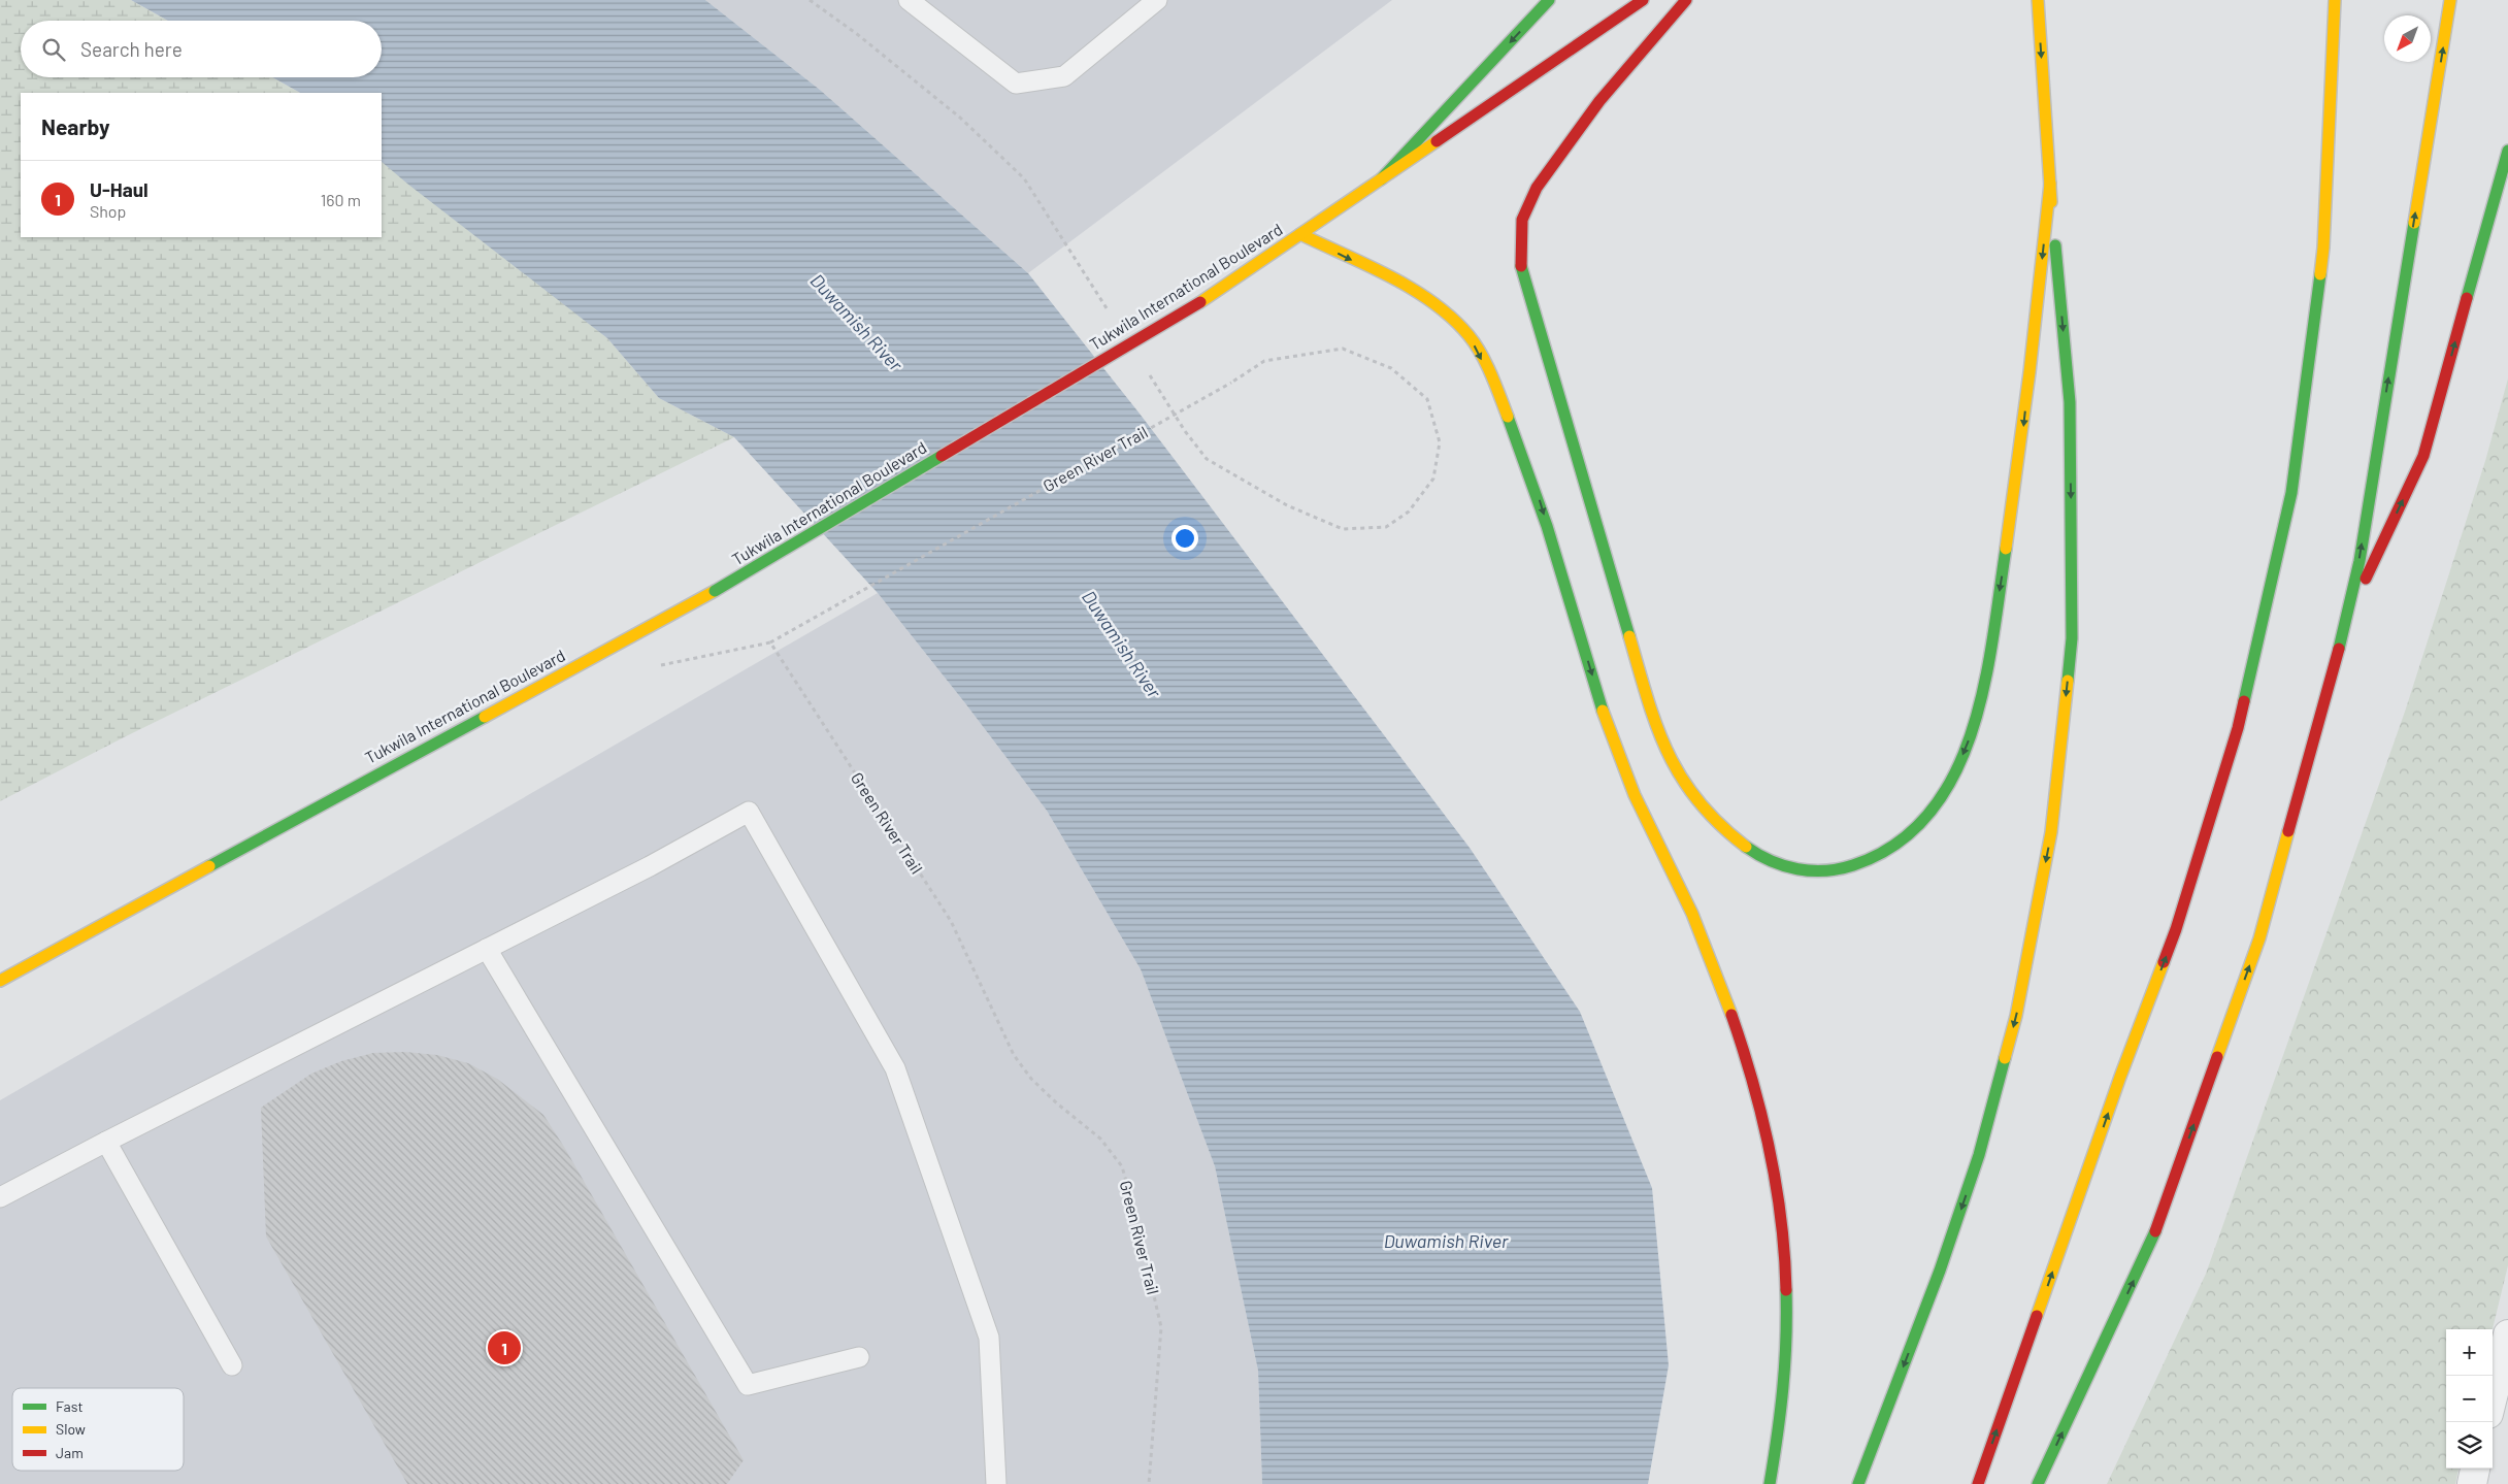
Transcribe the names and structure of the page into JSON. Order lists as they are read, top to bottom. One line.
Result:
{"streets":{"main road":["Tukwila International Boulevard"],"path":["Green River Trail"]},"water":["Duwamish River"],"legend":["Fast","Slow","Jam"],"north":"bottom left","page":{"search":"Search here","heading":"Nearby","list":[{"mark":"1","name":"U-Haul","note":"Shop","value":"160 m"}],"map_buttons":["+","−"],"pins":"1"}}
